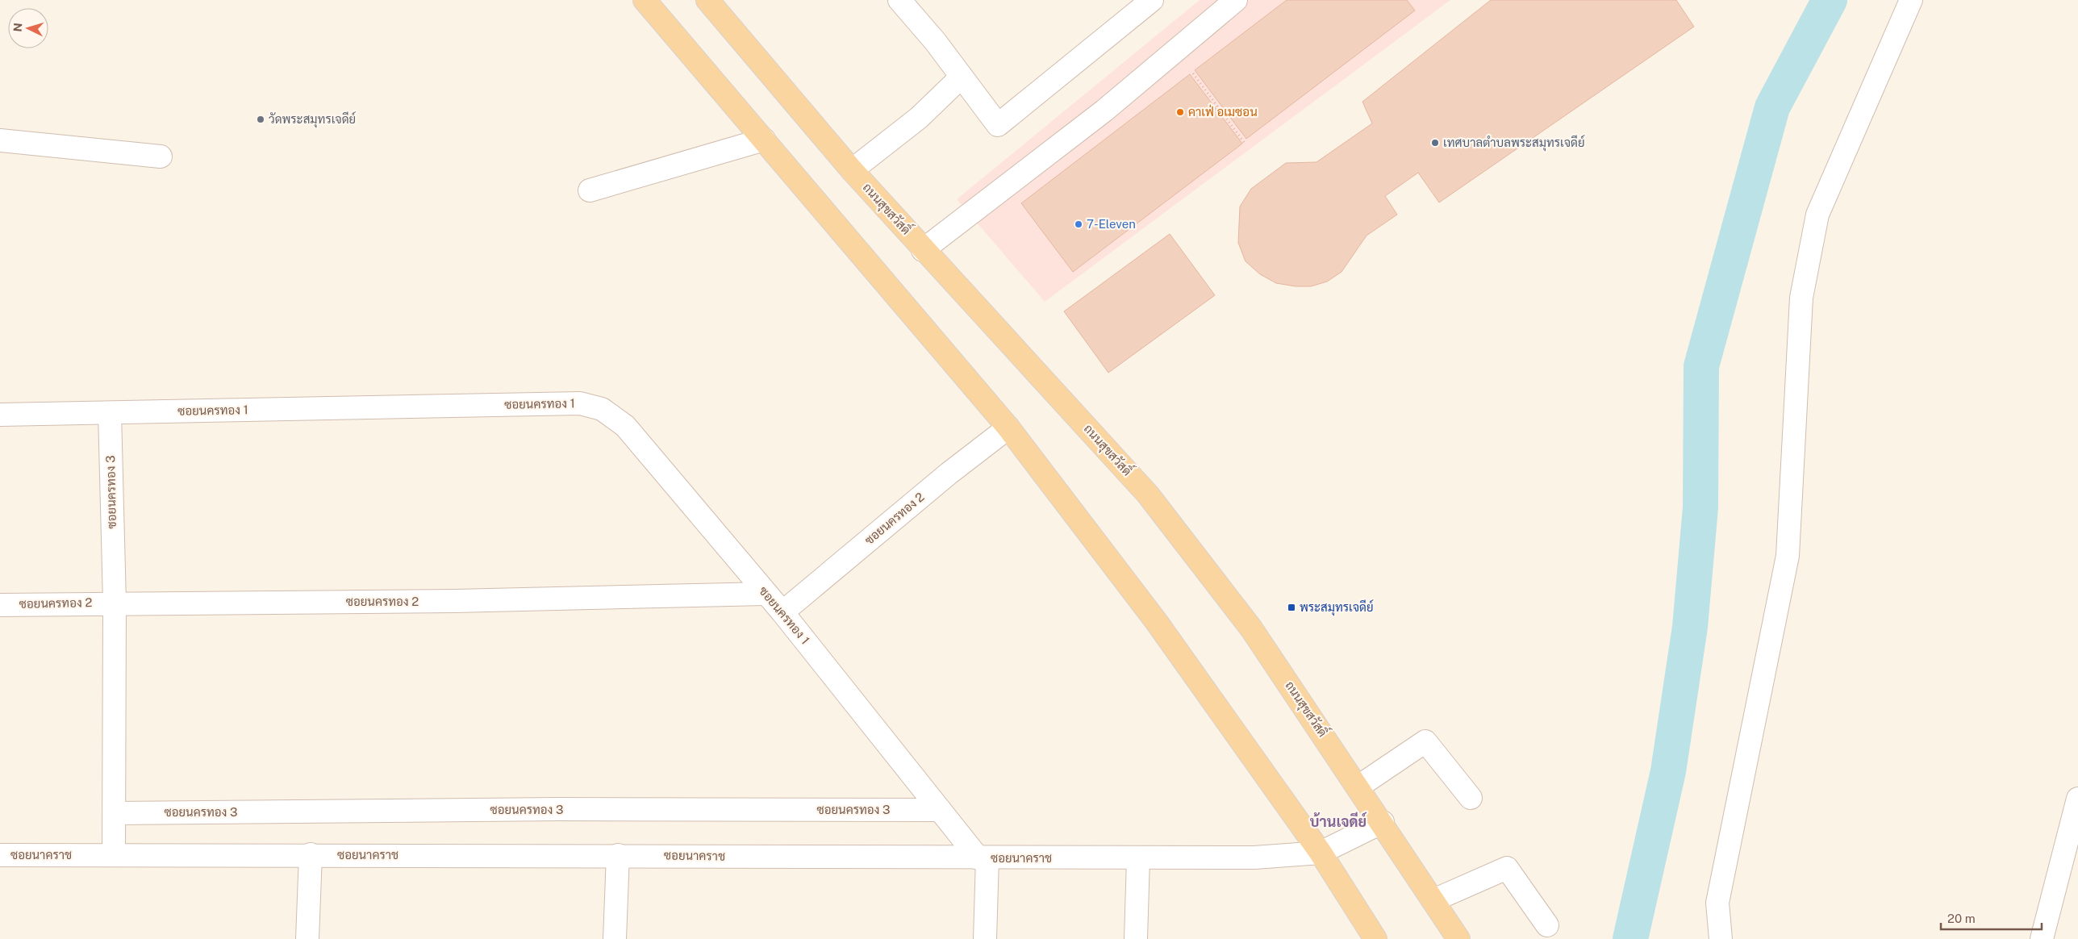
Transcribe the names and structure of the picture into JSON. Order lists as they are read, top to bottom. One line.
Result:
{"streets":{"main road":["ถนนสุขสวัสดิ์"],"street":["ซอยนครทอง 1","ซอยนครทอง 3","ซอยนครทอง 2","ซอยนาคราช"]},"crossings":[["ถนนสุขสวัสดิ์","ซอยนาคราช"],["ซอยนครทอง 1","ซอยนครทอง 3"],["ซอยนครทอง 1","ซอยนครทอง 2"],["ซอยนครทอง 1","ซอยนาคราช"],["ซอยนครทอง 3","ซอยนครทอง 2"],["ซอยนครทอง 3","ซอยนาคราช"]],"districts":["บ้านเจดีย์"],"places":{"other":["คาเฟ่ อเมซอน","วัดพระสมุทรเจดีย์","เทศบาลตำบลพระสมุทรเจดีย์","7-Eleven"],"transit":["พระสมุทรเจดีย์"]},"scale_bar":"20 m","north":"left"}
